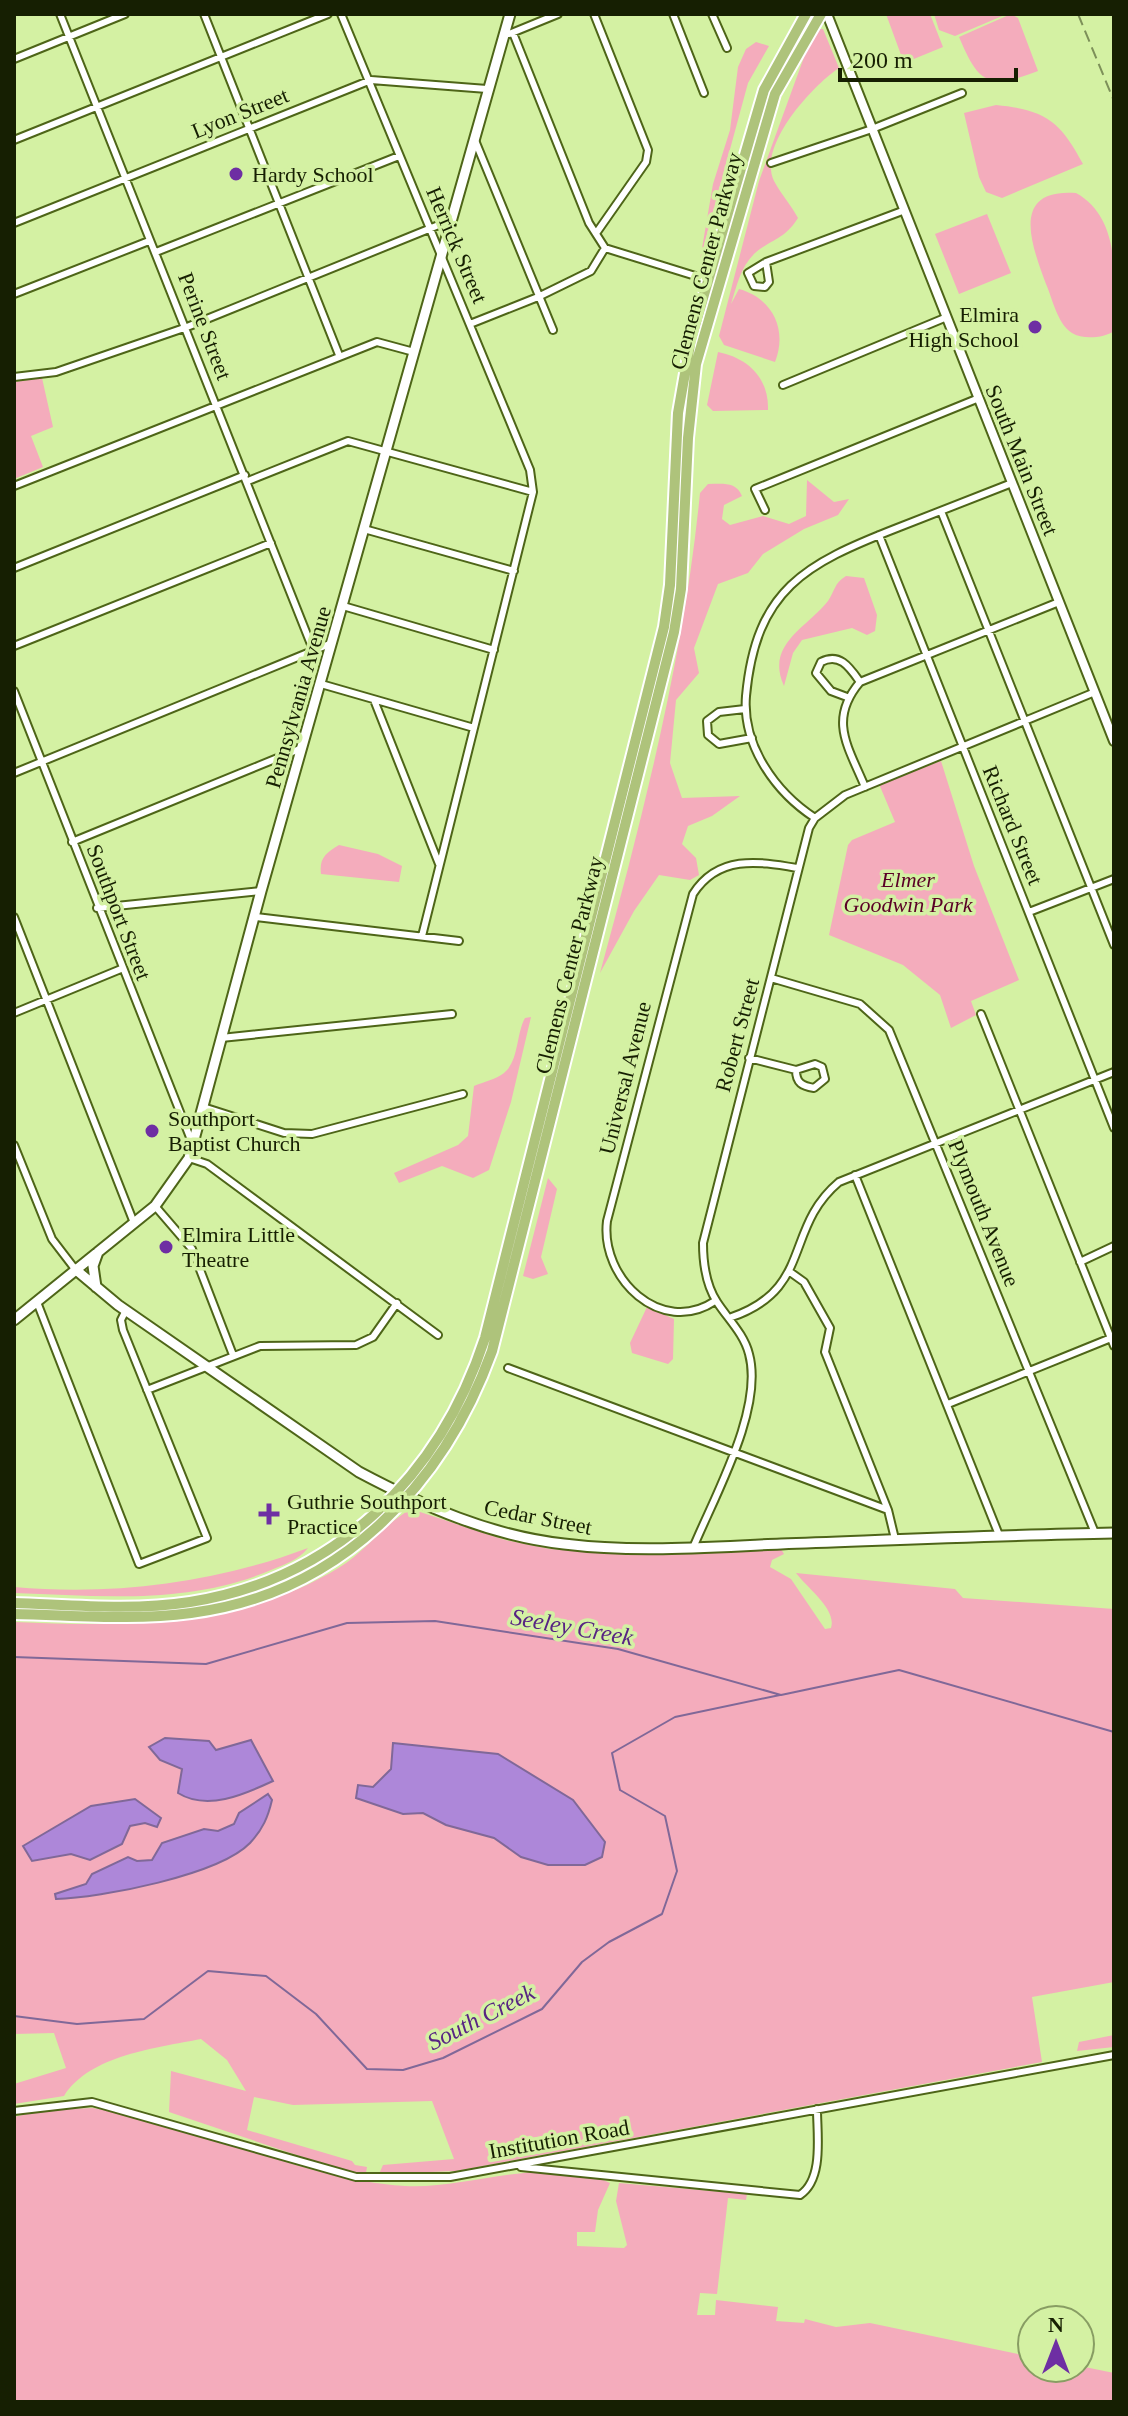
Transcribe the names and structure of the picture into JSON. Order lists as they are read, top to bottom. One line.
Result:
{"streets":{"main road":["Clemens Center Parkway","Pennsylvania Avenue","Cedar Street"],"street":["Lyon Street","Herrick Street","Perine Street","South Main Street","Richard Street","Southport Street","Robert Street","Universal Avenue","Plymouth Avenue","Institution Road"]},"crossings":[["Lyon Street","Herrick Street"],["Lyon Street","Perine Street"],["Lyon Street","Pennsylvania Avenue"],["Herrick Street","Pennsylvania Avenue"],["Clemens Center Parkway","Cedar Street"],["Pennsylvania Avenue","Southport Street"],["Pennsylvania Avenue","Cedar Street"],["Robert Street","Universal Avenue"],["Robert Street","Plymouth Avenue"],["Robert Street","Cedar Street"],["Plymouth Avenue","Cedar Street"]],"water":["Seeley Creek","South Creek"],"parks":["Elmer Goodwin Park"],"places":{"other":["Hardy School","Elmira High School","Southport Baptist Church","Elmira Little Theatre"],"health":["Guthrie Southport Practice"]},"scale_bar":"200 m","north":"top"}
